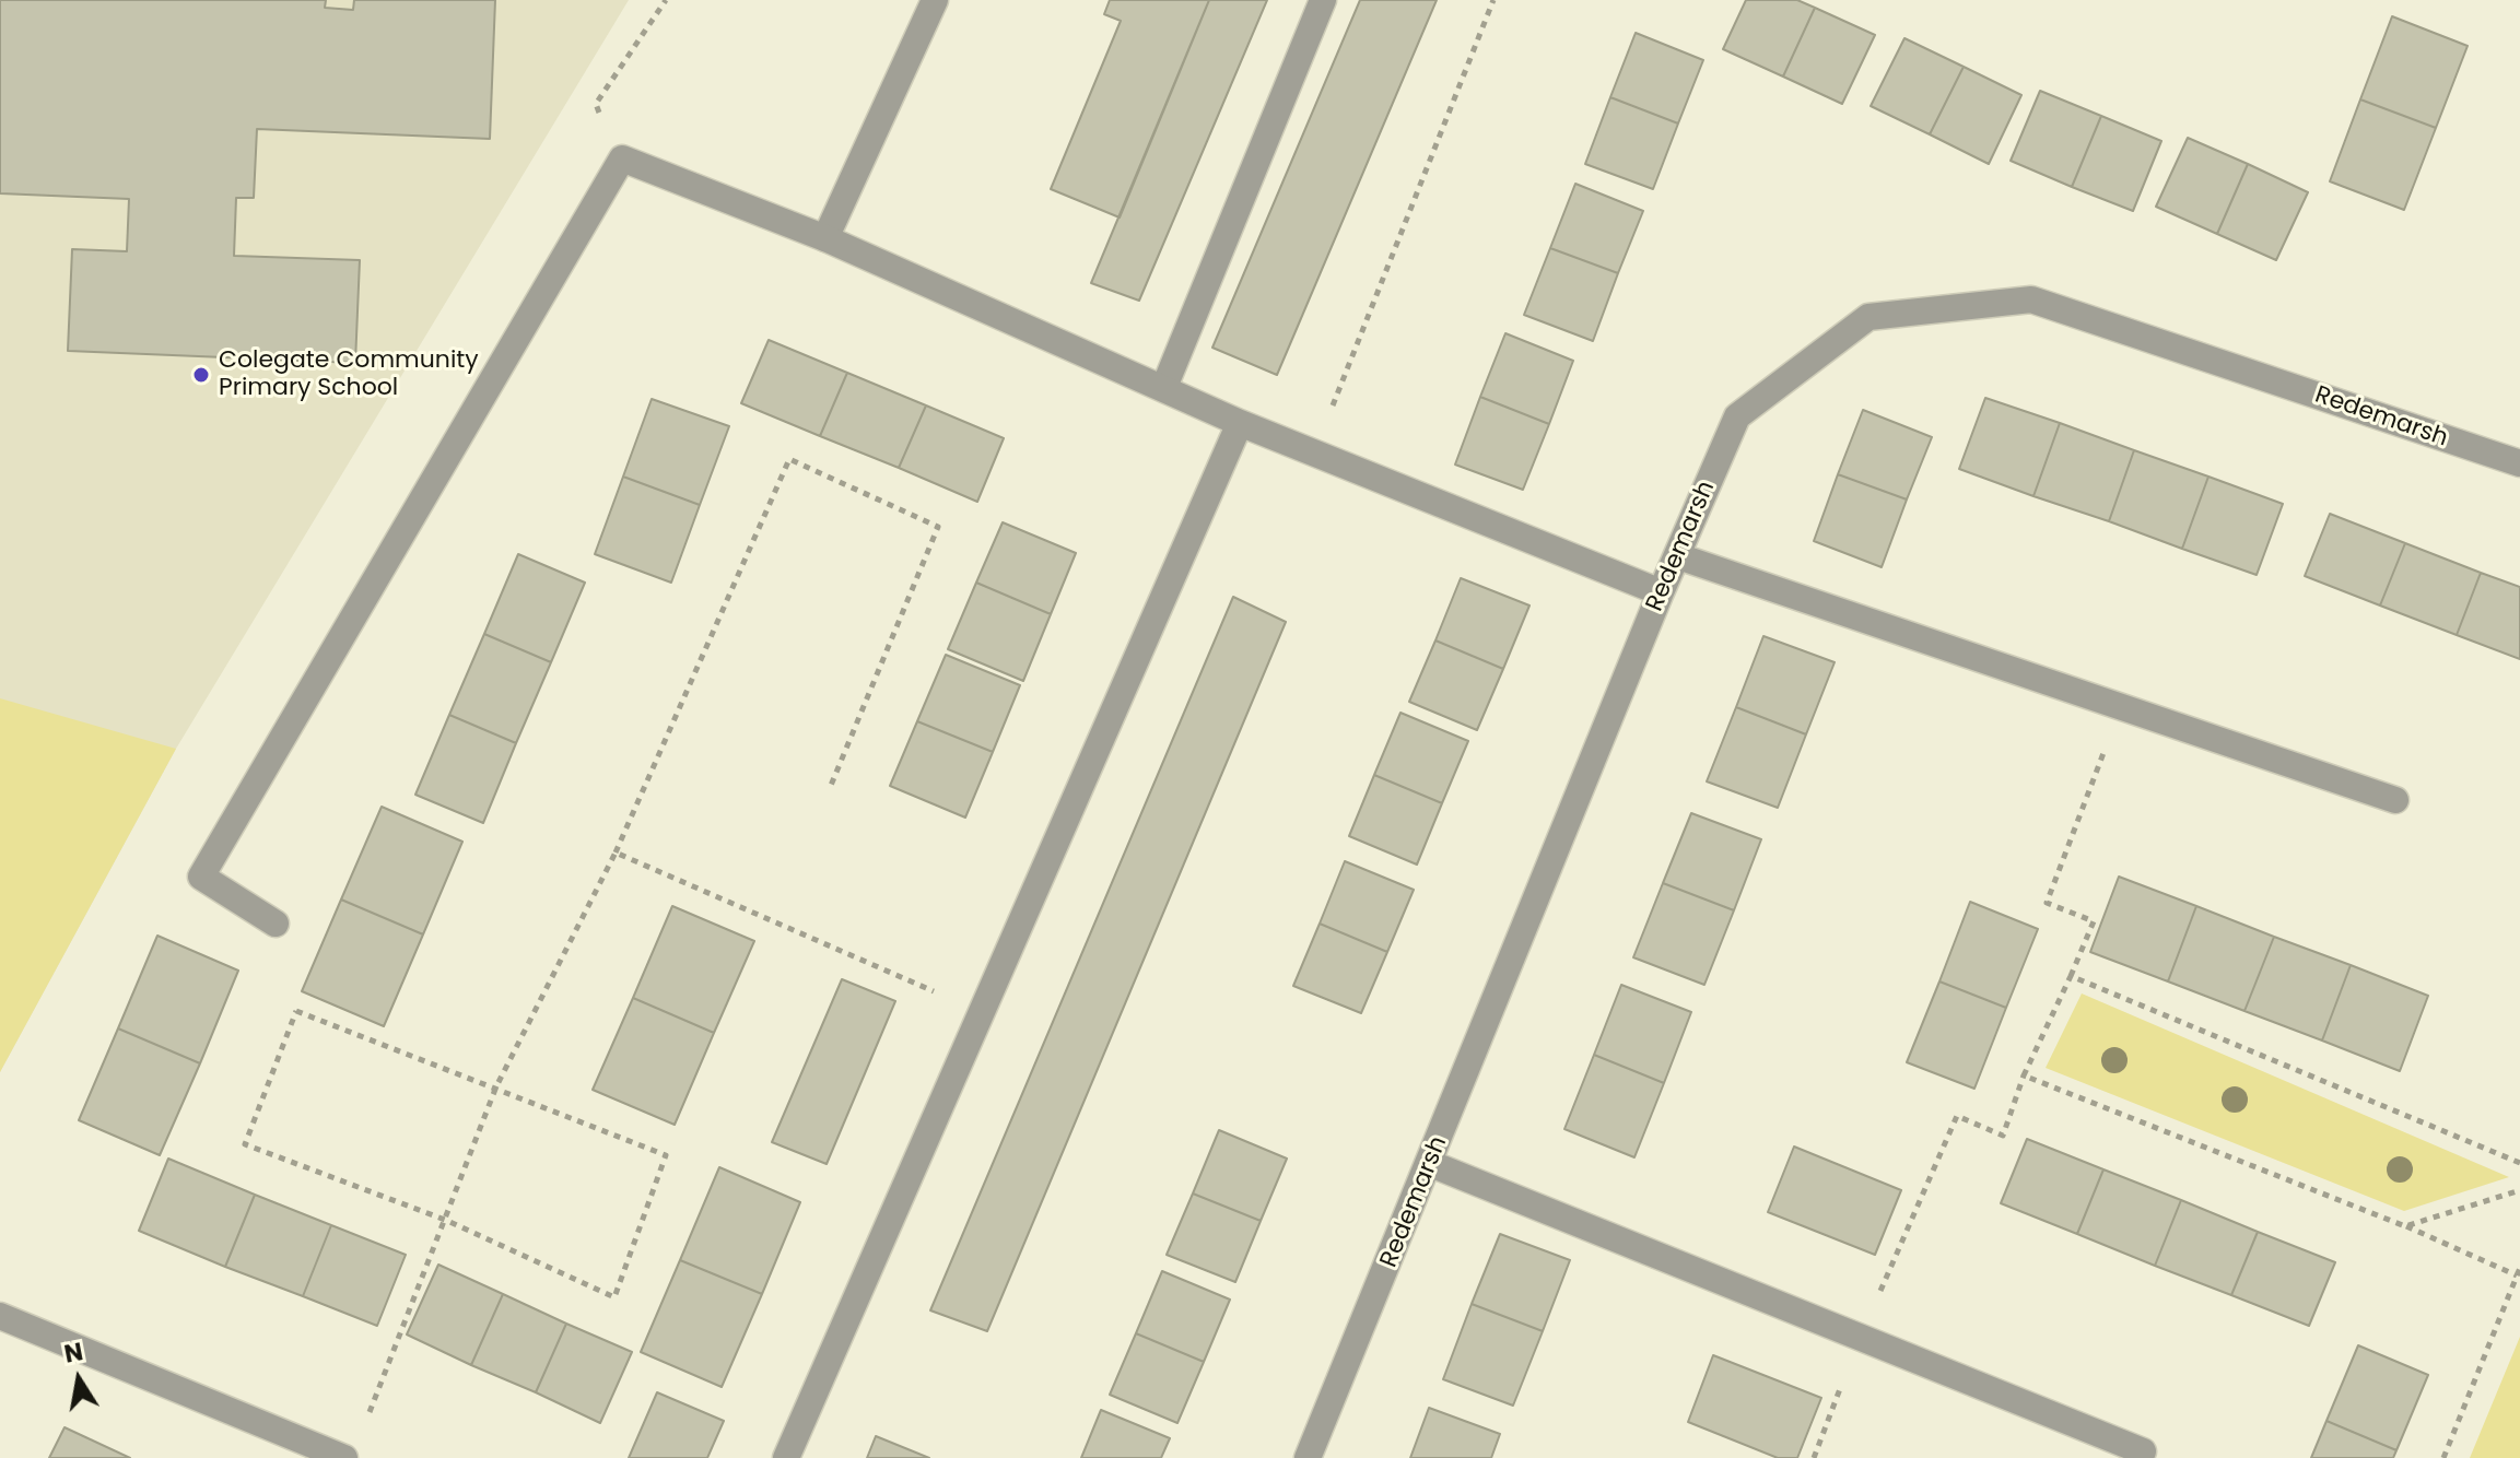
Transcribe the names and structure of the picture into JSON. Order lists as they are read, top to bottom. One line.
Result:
{"streets":{"street":["Redemarsh"]},"places":["Colegate Community Primary School"],"north":"top"}
